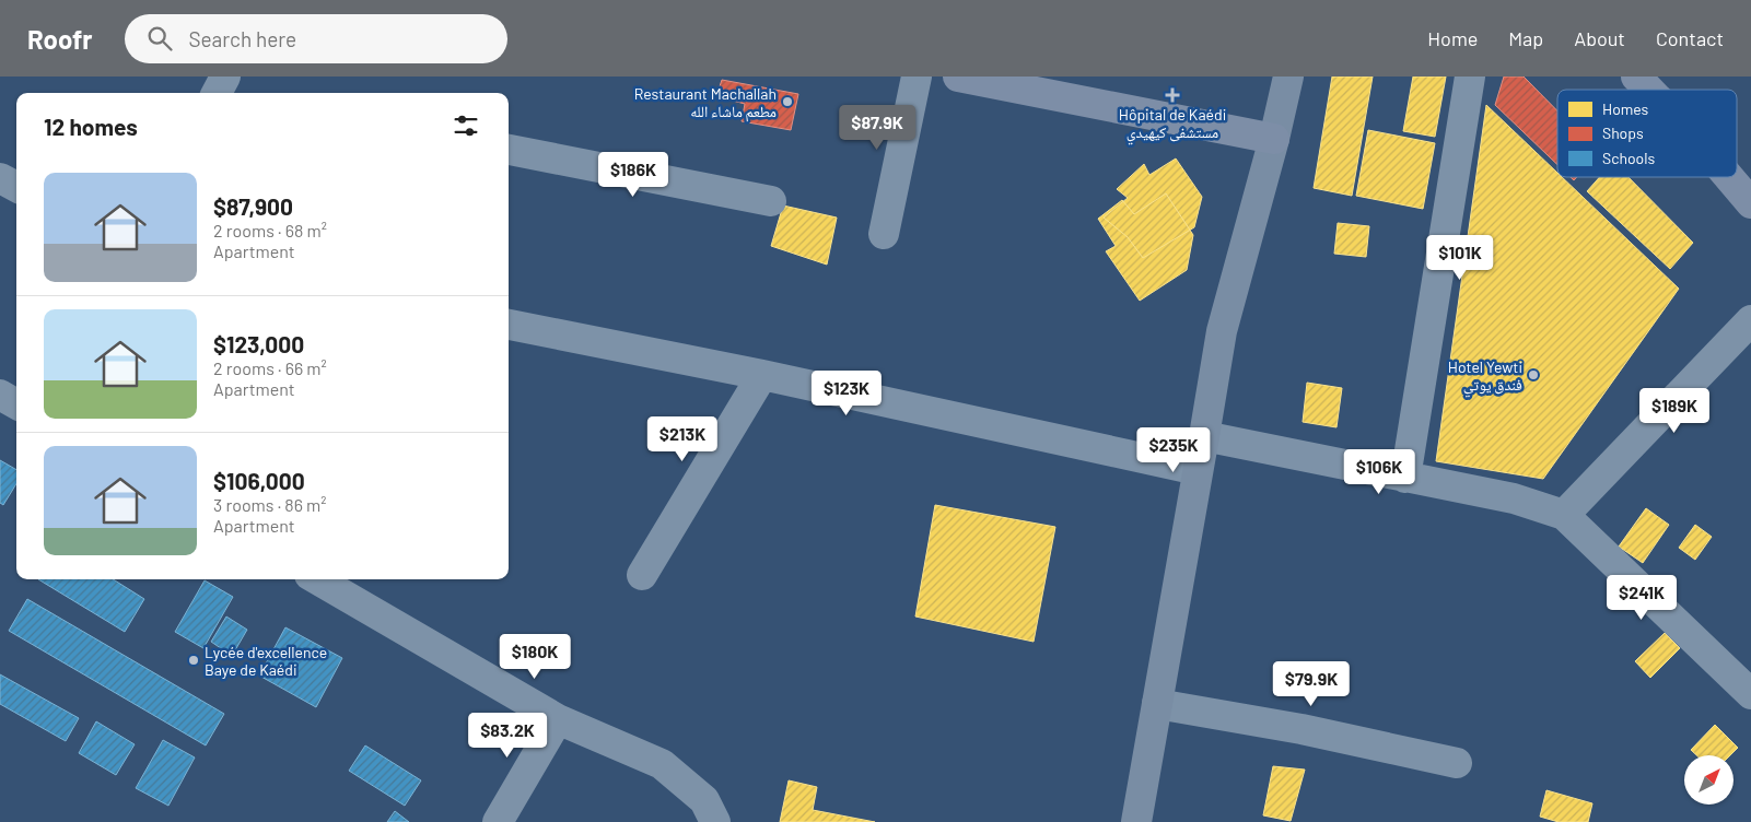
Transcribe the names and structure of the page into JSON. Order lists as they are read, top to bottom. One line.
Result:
{"places":{"health":["Hôpital de Kaédi مستشفى كيهيدي"],"other":["Restaurant Machallah مطعم ماشاء الله","Hotel Yewti فندق يوتي","Lycée d'excellence Baye de Kaédi"]},"legend":["Homes","Shops","Schools"],"north":"top right","page":{"header":"Roofr","search":"Search here","nav":["Home","Map","About","Contact"],"heading":"12 homes","price":["$87.9K","$186K","$101K","$123K","$189K","$213K","$235K","$106K","$241K","$180K","$79.9K","$83.2K"],"list":[{"name":"$87,900","note":"2 rooms · 68 m² · Apartment"},{"name":"$123,000","note":"2 rooms · 66 m² · Apartment"},{"name":"$106,000","note":"3 rooms · 86 m² · Apartment"}]}}
